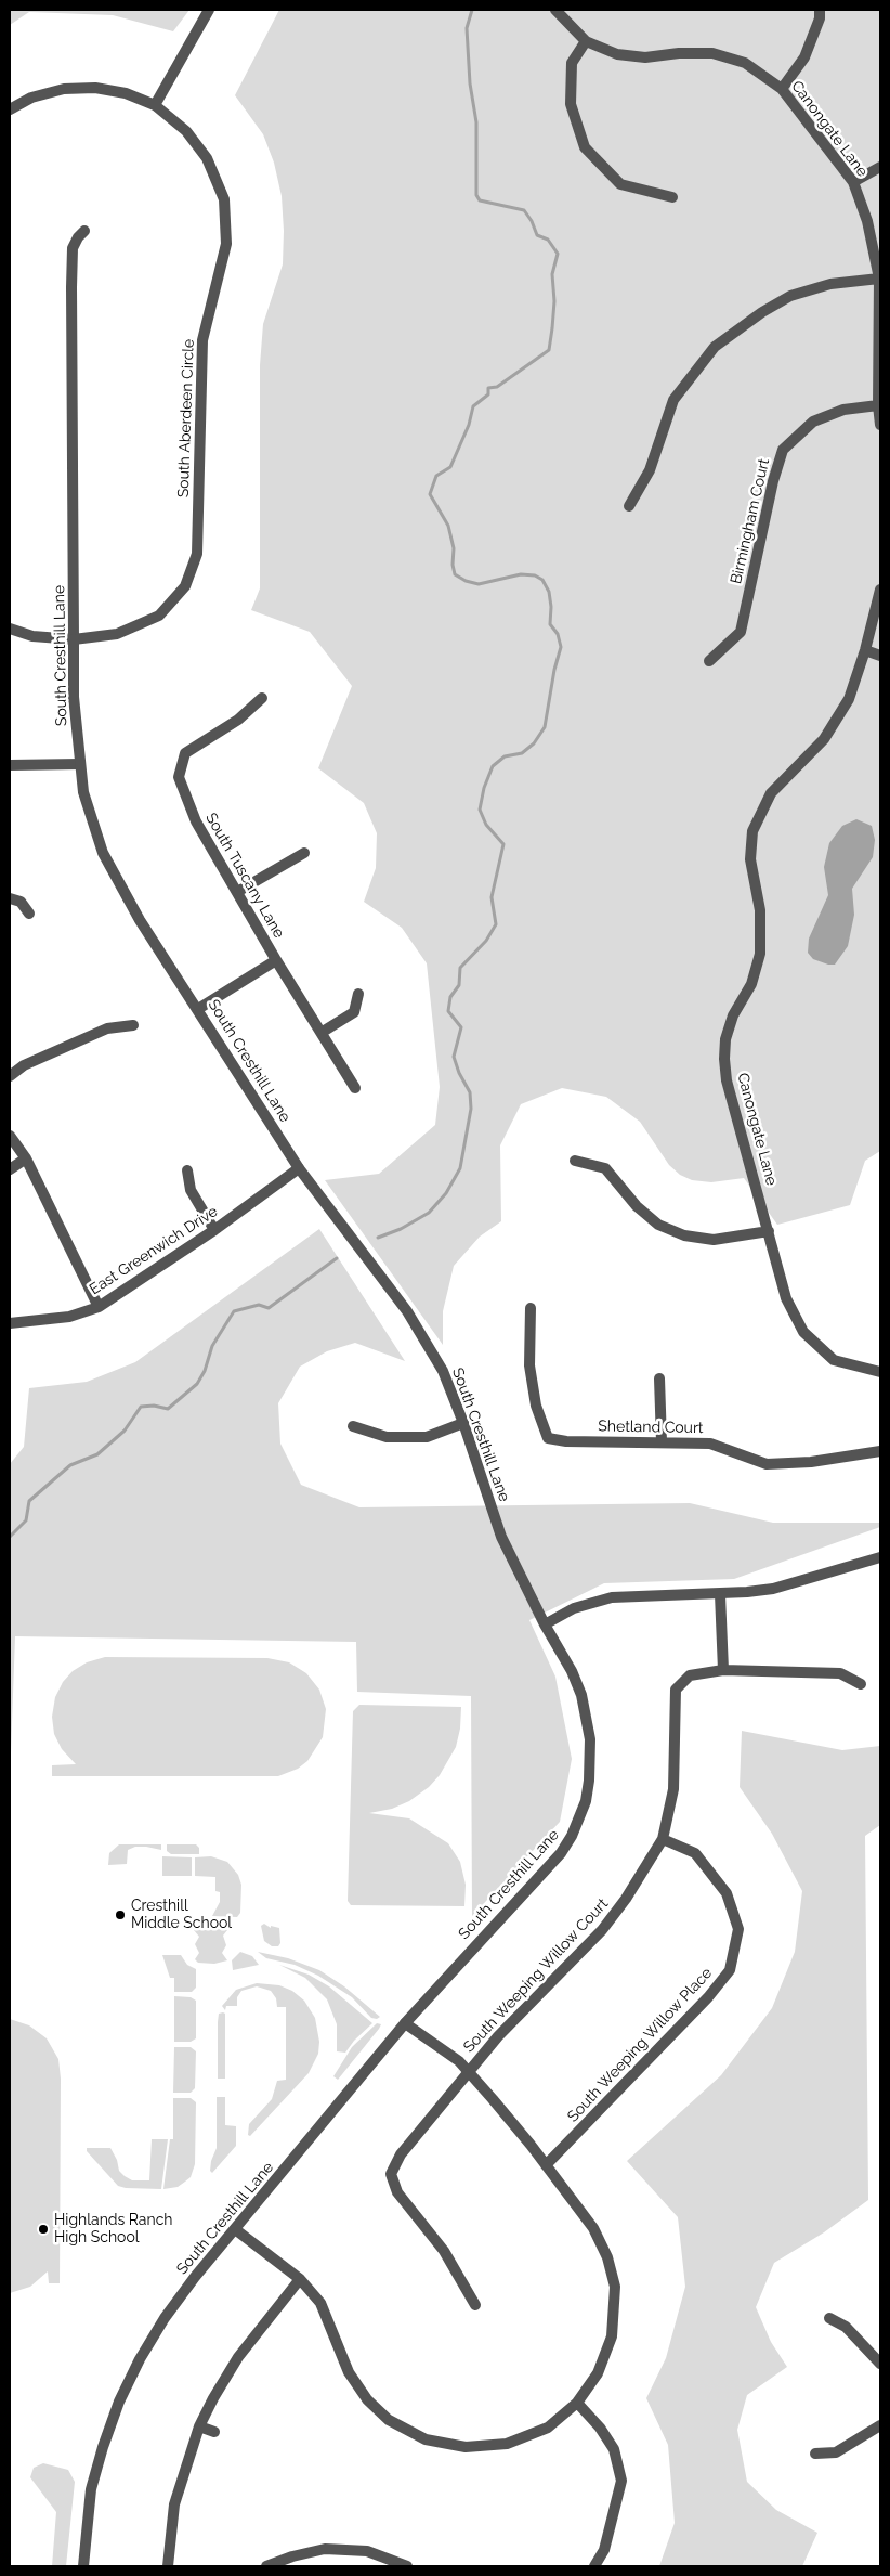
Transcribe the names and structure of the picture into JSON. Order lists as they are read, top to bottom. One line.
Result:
{"streets":{"street":["Canongate Lane","South Aberdeen Circle","Birmingham Court","South Cresthill Lane","South Tuscany Lane","East Greenwich Drive","Shetland Court","South Weeping Willow Court","South Weeping Willow Place"]},"crossings":[["Canongate Lane","Birmingham Court"],["South Aberdeen Circle","South Cresthill Lane"],["South Cresthill Lane","East Greenwich Drive"],["South Weeping Willow Court","South Weeping Willow Place"]],"places":["Cresthill Middle School","Highlands Ranch High School"]}
